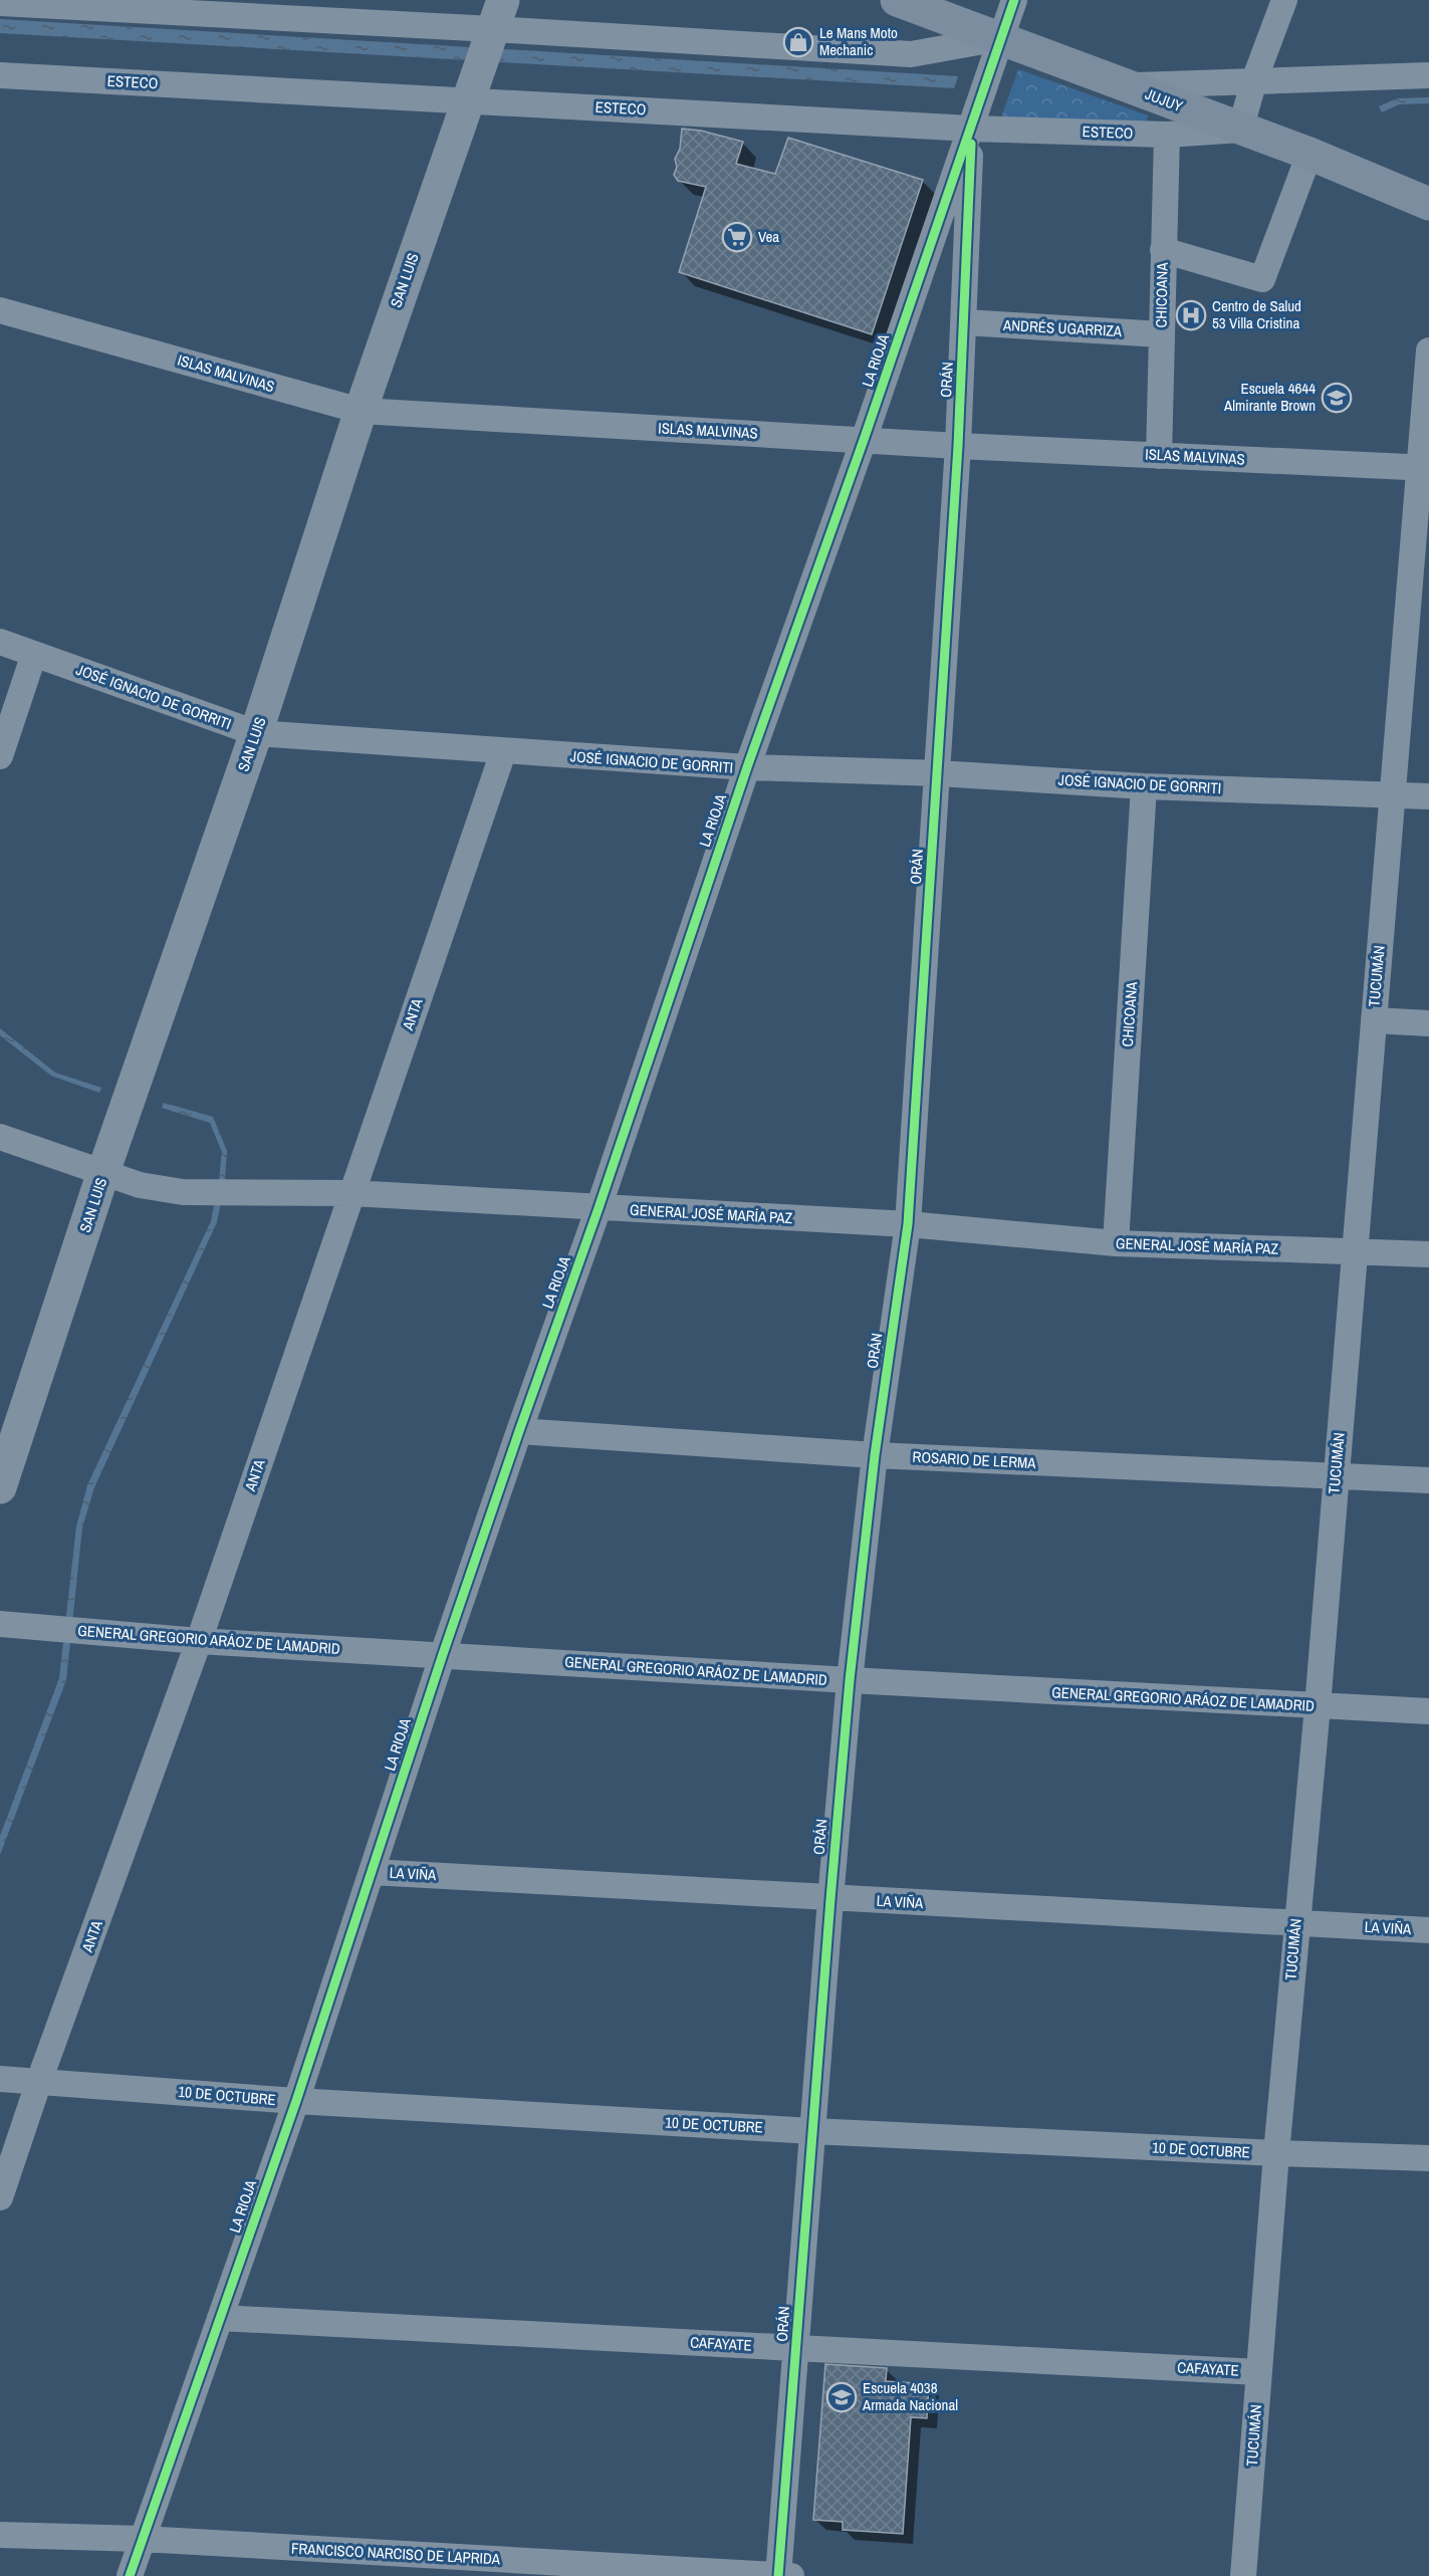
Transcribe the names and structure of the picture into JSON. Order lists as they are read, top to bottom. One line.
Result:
{"streets":{"main road":["JUJUY"],"street":["ESTECO","SAN LUIS","CHICOANA","ANDRÉS UGARRIZA","LA RIOJA","ISLAS MALVINAS","ORÁN","JOSÉ IGNACIO DE GORRITI","TUCUMÁN","ANTA","GENERAL JOSÉ MARÍA PAZ","ROSARIO DE LERMA","GENERAL GREGORIO ARÁOZ DE LAMADRID","LA VIÑA","10 DE OCTUBRE","CAFAYATE","FRANCISCO NARCISO DE LAPRIDA"]},"crossings":[["ESTECO","JUJUY"],["ESTECO","SAN LUIS"],["ESTECO","CHICOANA"],["ESTECO","LA RIOJA"],["ESTECO","ORÁN"],["JUJUY","LA RIOJA"],["SAN LUIS","ISLAS MALVINAS"],["SAN LUIS","JOSÉ IGNACIO DE GORRITI"],["SAN LUIS","GENERAL JOSÉ MARÍA PAZ"],["CHICOANA","ANDRÉS UGARRIZA"],["CHICOANA","ISLAS MALVINAS"],["CHICOANA","JOSÉ IGNACIO DE GORRITI"],["CHICOANA","GENERAL JOSÉ MARÍA PAZ"],["ANDRÉS UGARRIZA","ORÁN"],["LA RIOJA","ISLAS MALVINAS"],["LA RIOJA","ORÁN"],["LA RIOJA","JOSÉ IGNACIO DE GORRITI"],["LA RIOJA","GENERAL JOSÉ MARÍA PAZ"],["LA RIOJA","ROSARIO DE LERMA"],["LA RIOJA","GENERAL GREGORIO ARÁOZ DE LAMADRID"],["LA RIOJA","LA VIÑA"],["LA RIOJA","10 DE OCTUBRE"],["LA RIOJA","CAFAYATE"],["LA RIOJA","FRANCISCO NARCISO DE LAPRIDA"],["ISLAS MALVINAS","ORÁN"],["ISLAS MALVINAS","TUCUMÁN"],["ORÁN","JOSÉ IGNACIO DE GORRITI"],["ORÁN","GENERAL JOSÉ MARÍA PAZ"],["ORÁN","ROSARIO DE LERMA"],["ORÁN","GENERAL GREGORIO ARÁOZ DE LAMADRID"],["ORÁN","LA VIÑA"],["ORÁN","10 DE OCTUBRE"],["ORÁN","CAFAYATE"],["ORÁN","FRANCISCO NARCISO DE LAPRIDA"],["JOSÉ IGNACIO DE GORRITI","TUCUMÁN"],["JOSÉ IGNACIO DE GORRITI","ANTA"],["TUCUMÁN","GENERAL JOSÉ MARÍA PAZ"],["TUCUMÁN","ROSARIO DE LERMA"],["TUCUMÁN","GENERAL GREGORIO ARÁOZ DE LAMADRID"],["TUCUMÁN","LA VIÑA"],["TUCUMÁN","10 DE OCTUBRE"],["TUCUMÁN","CAFAYATE"],["ANTA","GENERAL JOSÉ MARÍA PAZ"],["ANTA","GENERAL GREGORIO ARÁOZ DE LAMADRID"],["ANTA","10 DE OCTUBRE"]],"places":{"shop":["Le Mans Moto Mechanic"],"supermarket":["Vea"],"hospital":["Centro de Salud 53 Villa Cristina"],"school or university":["Escuela 4644 Almirante Brown","Escuela 4038 Armada Nacional"]}}
